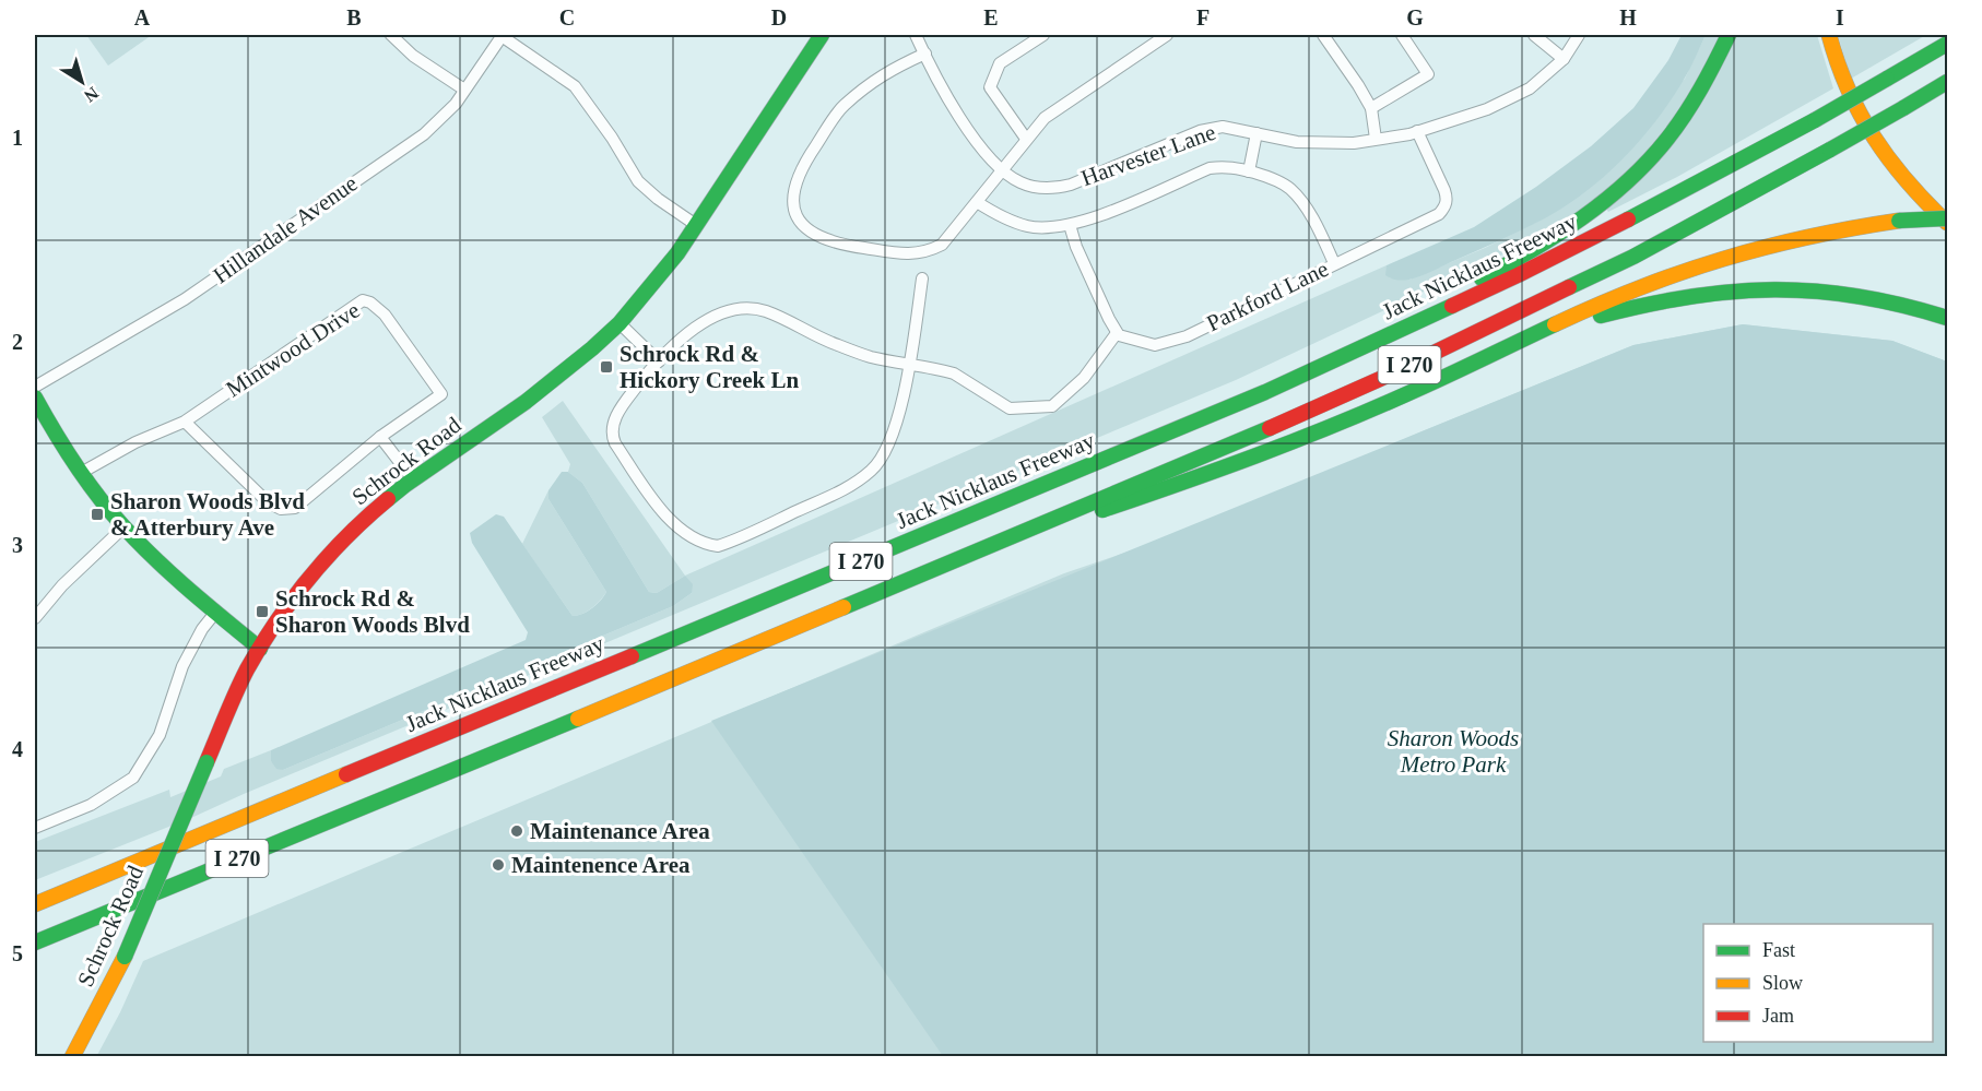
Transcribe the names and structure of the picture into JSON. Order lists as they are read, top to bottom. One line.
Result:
{"streets":{"main road":["Jack Nicklaus Freeway","I 270","Schrock Road"],"street":["Harvester Lane","Hillandale Avenue","Parkford Lane","Mintwood Drive"]},"crossings":[["Harvester Lane","Parkford Lane"]],"parks":["Sharon Woods Metro Park"],"places":{"transit":["Schrock Rd & Hickory Creek Ln","Sharon Woods Blvd & Atterbury Ave","Schrock Rd & Sharon Woods Blvd"],"other":["Maintenance Area","Maintenence Area"]},"legend":["Fast","Slow","Jam"],"north":"bottom right","grid":{"columns":["A","B","C","D","E","F","G","H","I"],"rows":["1","2","3","4","5"]}}
